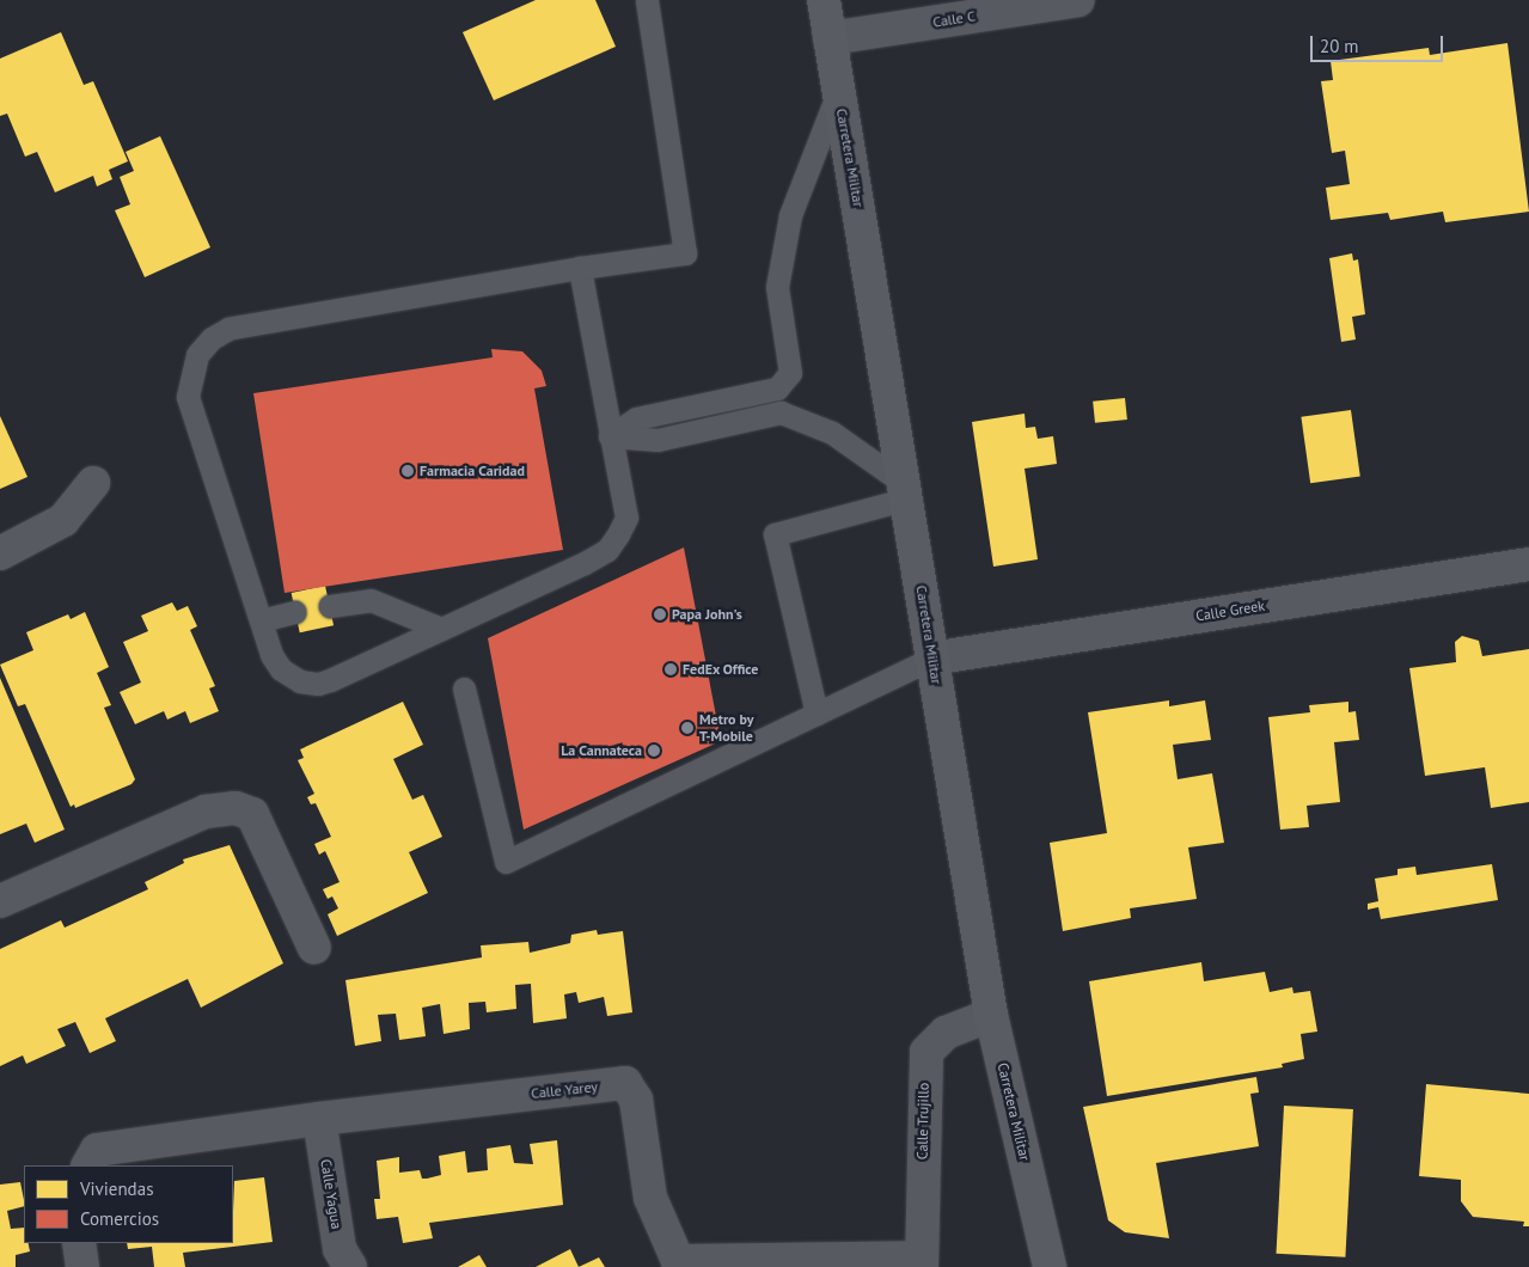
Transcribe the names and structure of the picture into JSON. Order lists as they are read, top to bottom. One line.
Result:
{"streets":{"main road":["Carretera Militar"],"street":["Calle C","Calle Greek","Calle Yarey","Calle Trujillo","Calle Yagua"]},"crossings":[["Calle C","Carretera Militar"],["Carretera Militar","Calle Greek"],["Carretera Militar","Calle Trujillo"],["Calle Yarey","Calle Trujillo"],["Calle Yarey","Calle Yagua"]],"places":["Farmacia Caridad","Papa John's","FedEx Office","Metro by T-Mobile","La Cannateca"],"legend":["Viviendas","Comercios"],"scale_bar":"20 m"}
